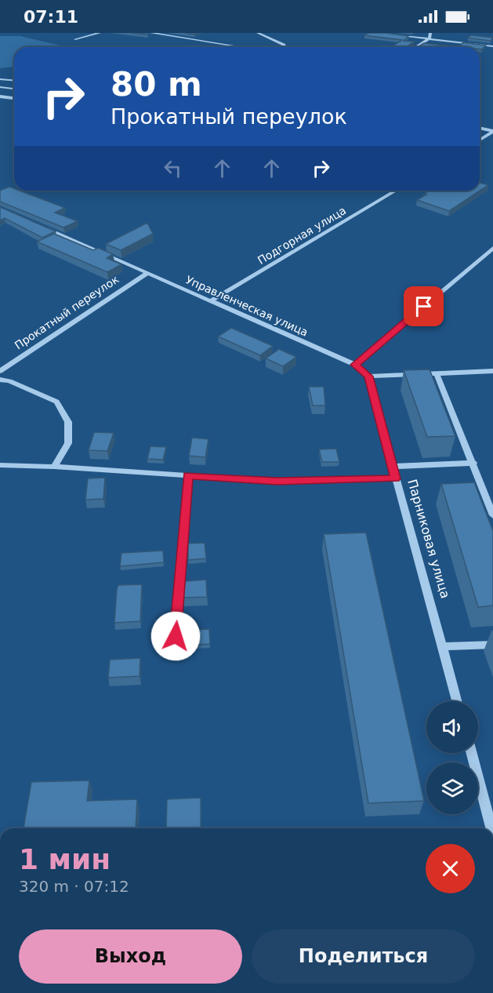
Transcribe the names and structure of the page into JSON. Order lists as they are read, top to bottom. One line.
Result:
{"streets":{"street":["Подгорная улица","Управленческая улица","Прокатный переулок","Парниковая улица"]},"crossings":[["Подгорная улица","Управленческая улица"],["Управленческая улица","Прокатный переулок"],["Управленческая улица","Парниковая улица"]],"page":{"status":"07:11","turn":["80 m","Прокатный переулок"],"heading":["1 мин","320 m · 07:12"],"buttons":["Выход","Поделиться"]}}
